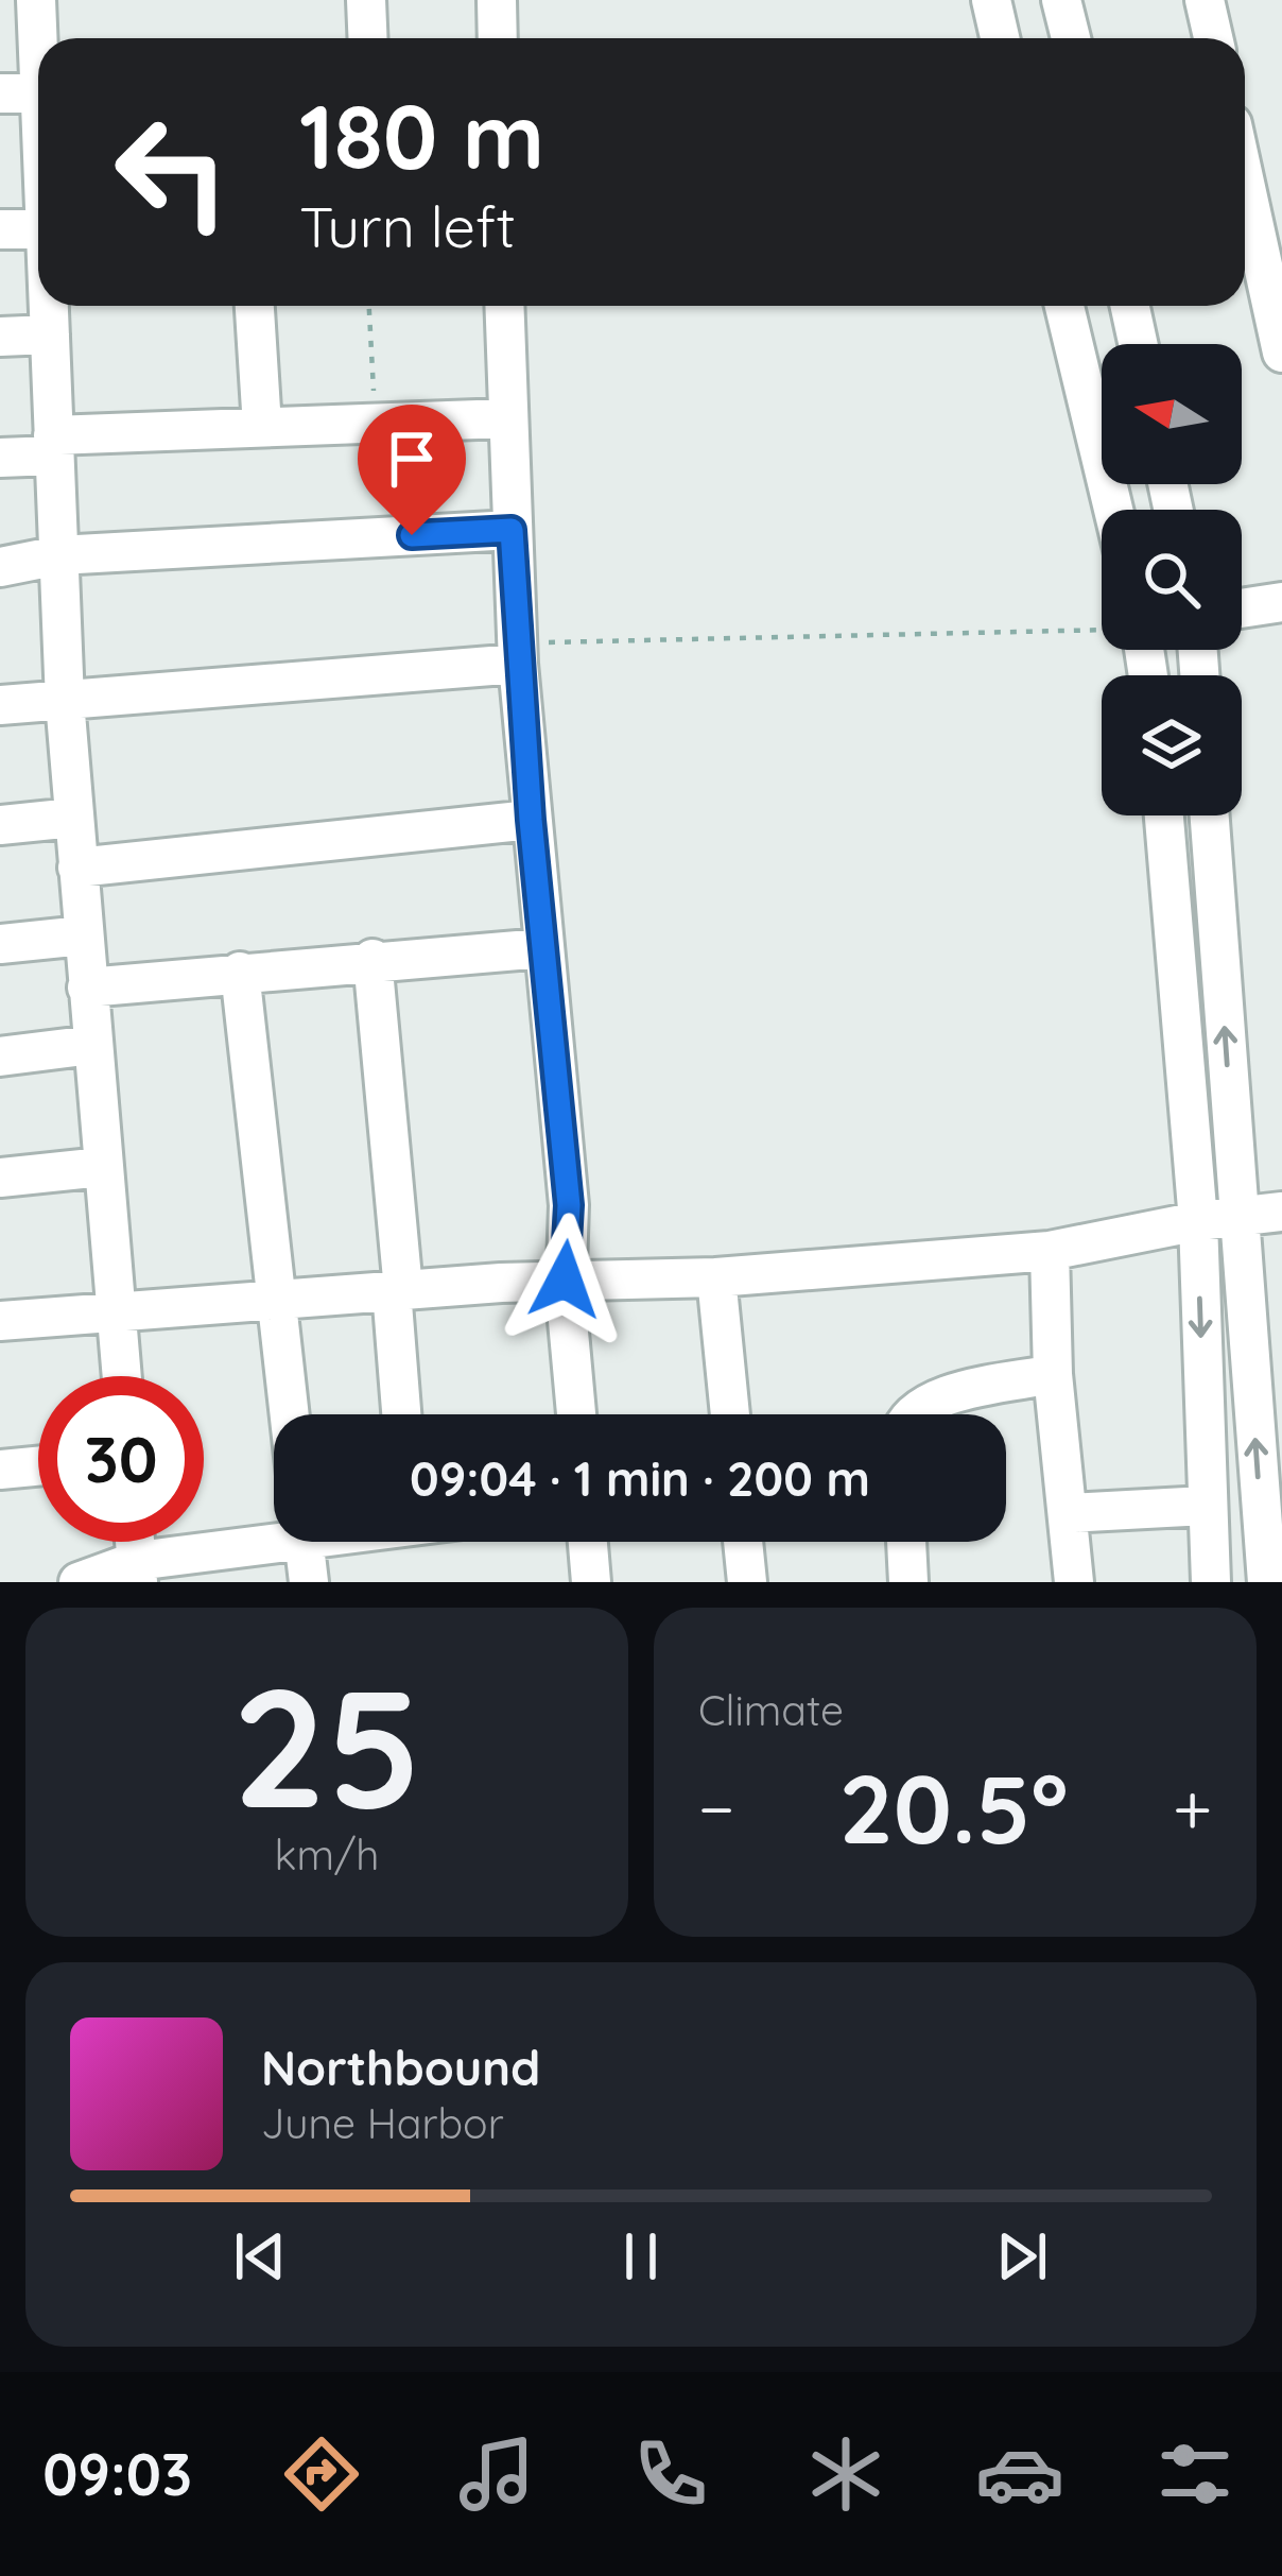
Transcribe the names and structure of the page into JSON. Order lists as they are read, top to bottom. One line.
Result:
{"north":"left","page":{"turn":["180 m","Turn left"],"limit":"30","trip":"09:04 · 1 min · 200 m","tile":[["25","km/h"],"Climate"],"heat":["−","20.5°","+"],"song":["Northbound","June Harbor"],"tabs":"09:03"}}
